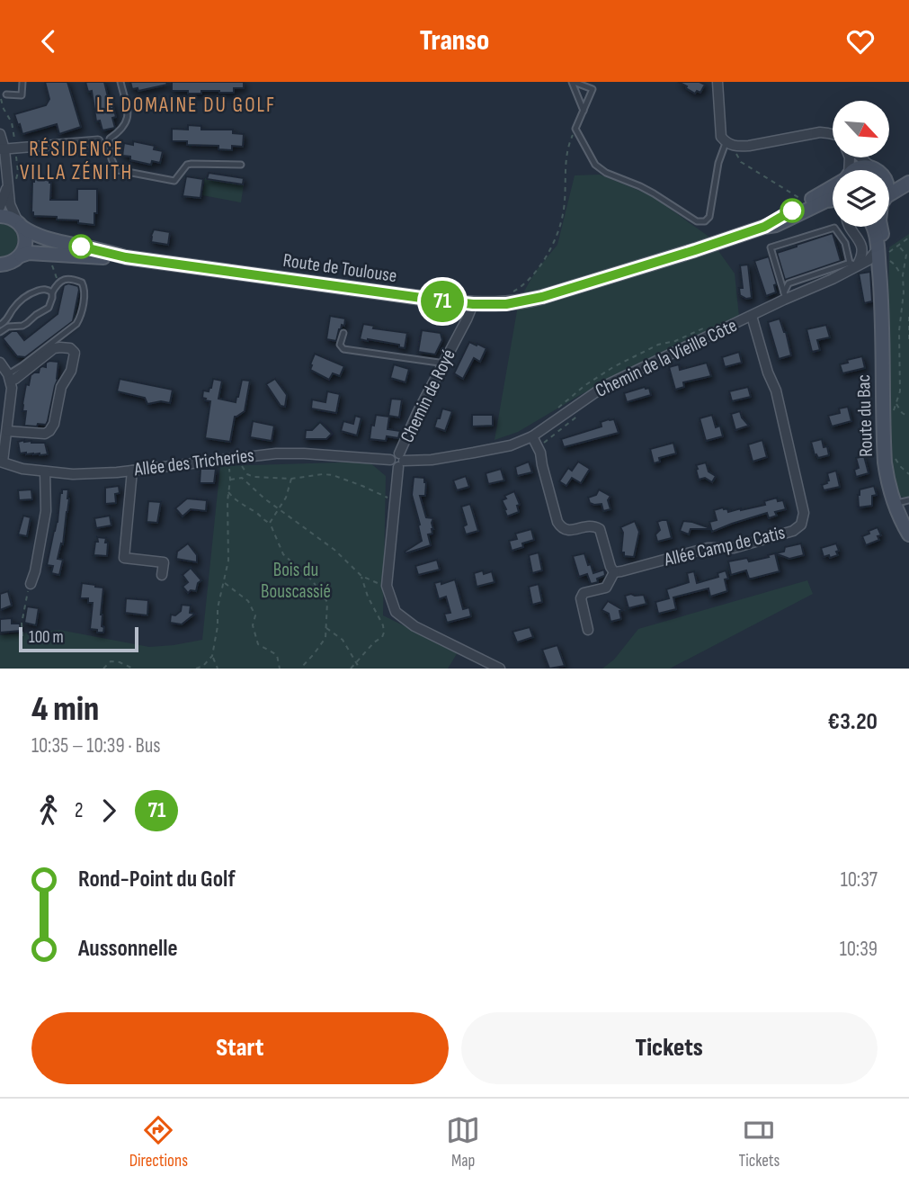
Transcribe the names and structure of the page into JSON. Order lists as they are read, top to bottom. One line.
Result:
{"streets":{"main road":["Route de Toulouse","Route du Bac"],"street":["Chemin de la Vieille Côte","Chemin de Royé","Allée des Tricheries","Allée Camp de Catis"]},"crossings":[["Route de Toulouse","Chemin de Royé"],["Chemin de la Vieille Côte","Chemin de Royé"],["Chemin de la Vieille Côte","Route du Bac"],["Chemin de la Vieille Côte","Allée des Tricheries"],["Chemin de la Vieille Côte","Allée Camp de Catis"],["Chemin de Royé","Allée des Tricheries"]],"districts":["LE DOMAINE DU GOLF","RÉSIDENCE VILLA ZÉNITH"],"parks":["Bois du Bouscassié"],"lines":["bus line 71"],"scale_bar":"100 m","north":"bottom right","page":{"header":"Transo","on_map":"71","scale":"100 m","heading":["4 min","10:35 – 10:39 · Bus","€3.20"],"legs":["2","71"],"list":[{"name":"Rond-Point du Golf","value":"10:37"},{"name":"Aussonnelle","value":"10:39"}],"buttons":["Start","Tickets"],"tabs":["Directions","Map","Tickets"]}}
